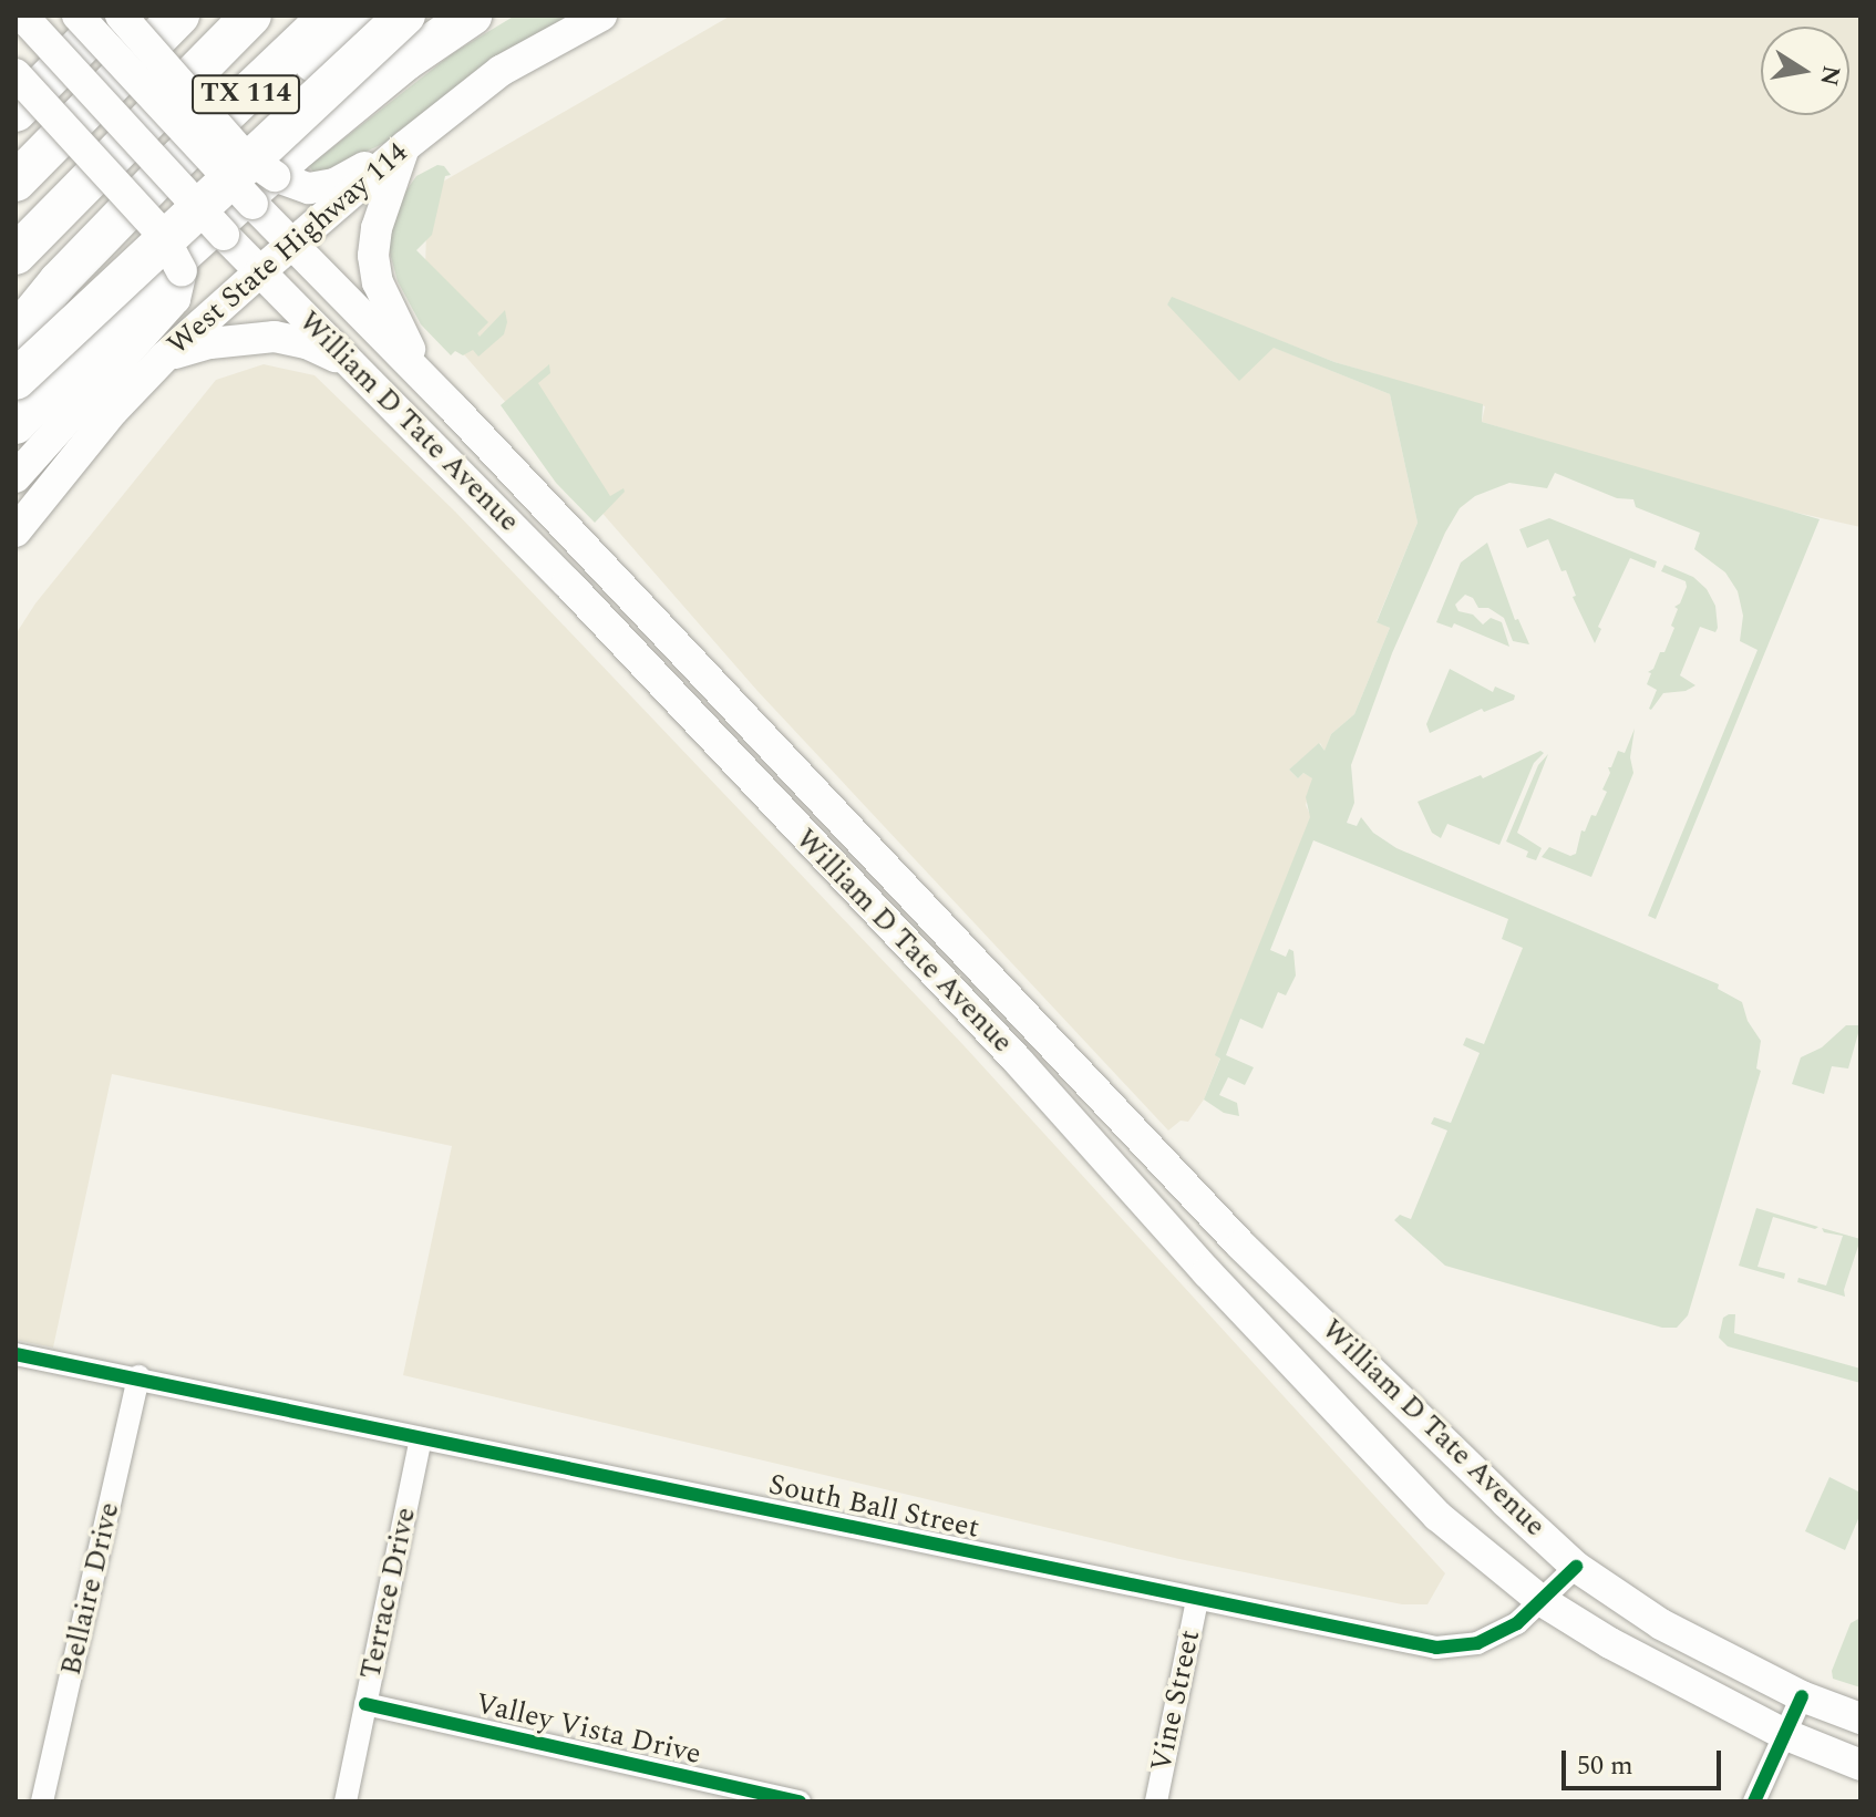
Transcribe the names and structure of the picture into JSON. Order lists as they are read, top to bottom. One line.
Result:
{"streets":{"highway":["TX 114"],"main road":["West State Highway 114","William D Tate Avenue"],"street":["South Ball Street","Bellaire Drive","Terrace Drive","Vine Street","Valley Vista Drive"]},"crossings":[["West State Highway 114","William D Tate Avenue"],["William D Tate Avenue","South Ball Street"],["South Ball Street","Bellaire Drive"],["South Ball Street","Terrace Drive"],["South Ball Street","Vine Street"],["Terrace Drive","Valley Vista Drive"]],"scale_bar":"50 m","north":"right"}
